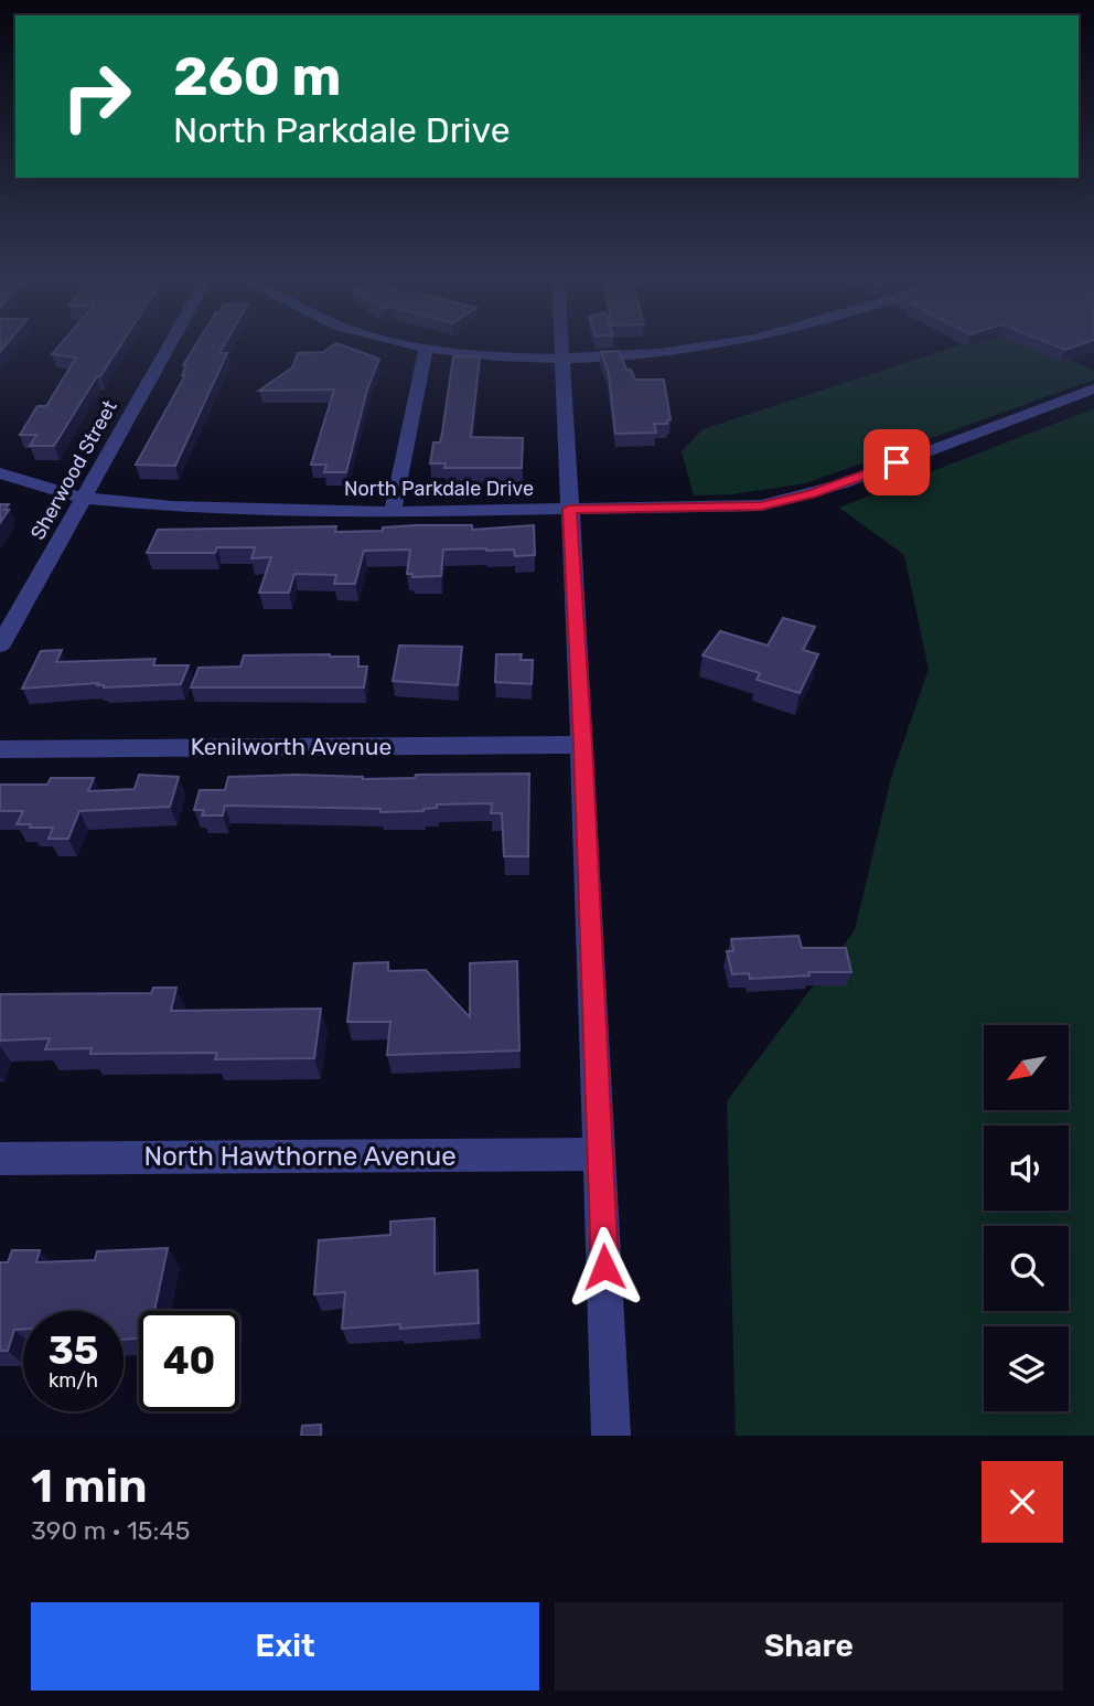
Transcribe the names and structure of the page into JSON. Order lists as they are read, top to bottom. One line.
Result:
{"streets":{"street":["Sherwood Street","North Parkdale Drive","Kenilworth Avenue","North Hawthorne Avenue"]},"crossings":[["Sherwood Street","North Parkdale Drive"]],"north":"bottom left","page":{"turn":["260 m","North Parkdale Drive"],"speed":"35 km/h","limit":"40","heading":["1 min","390 m · 15:45"],"buttons":["Exit","Share"]}}
